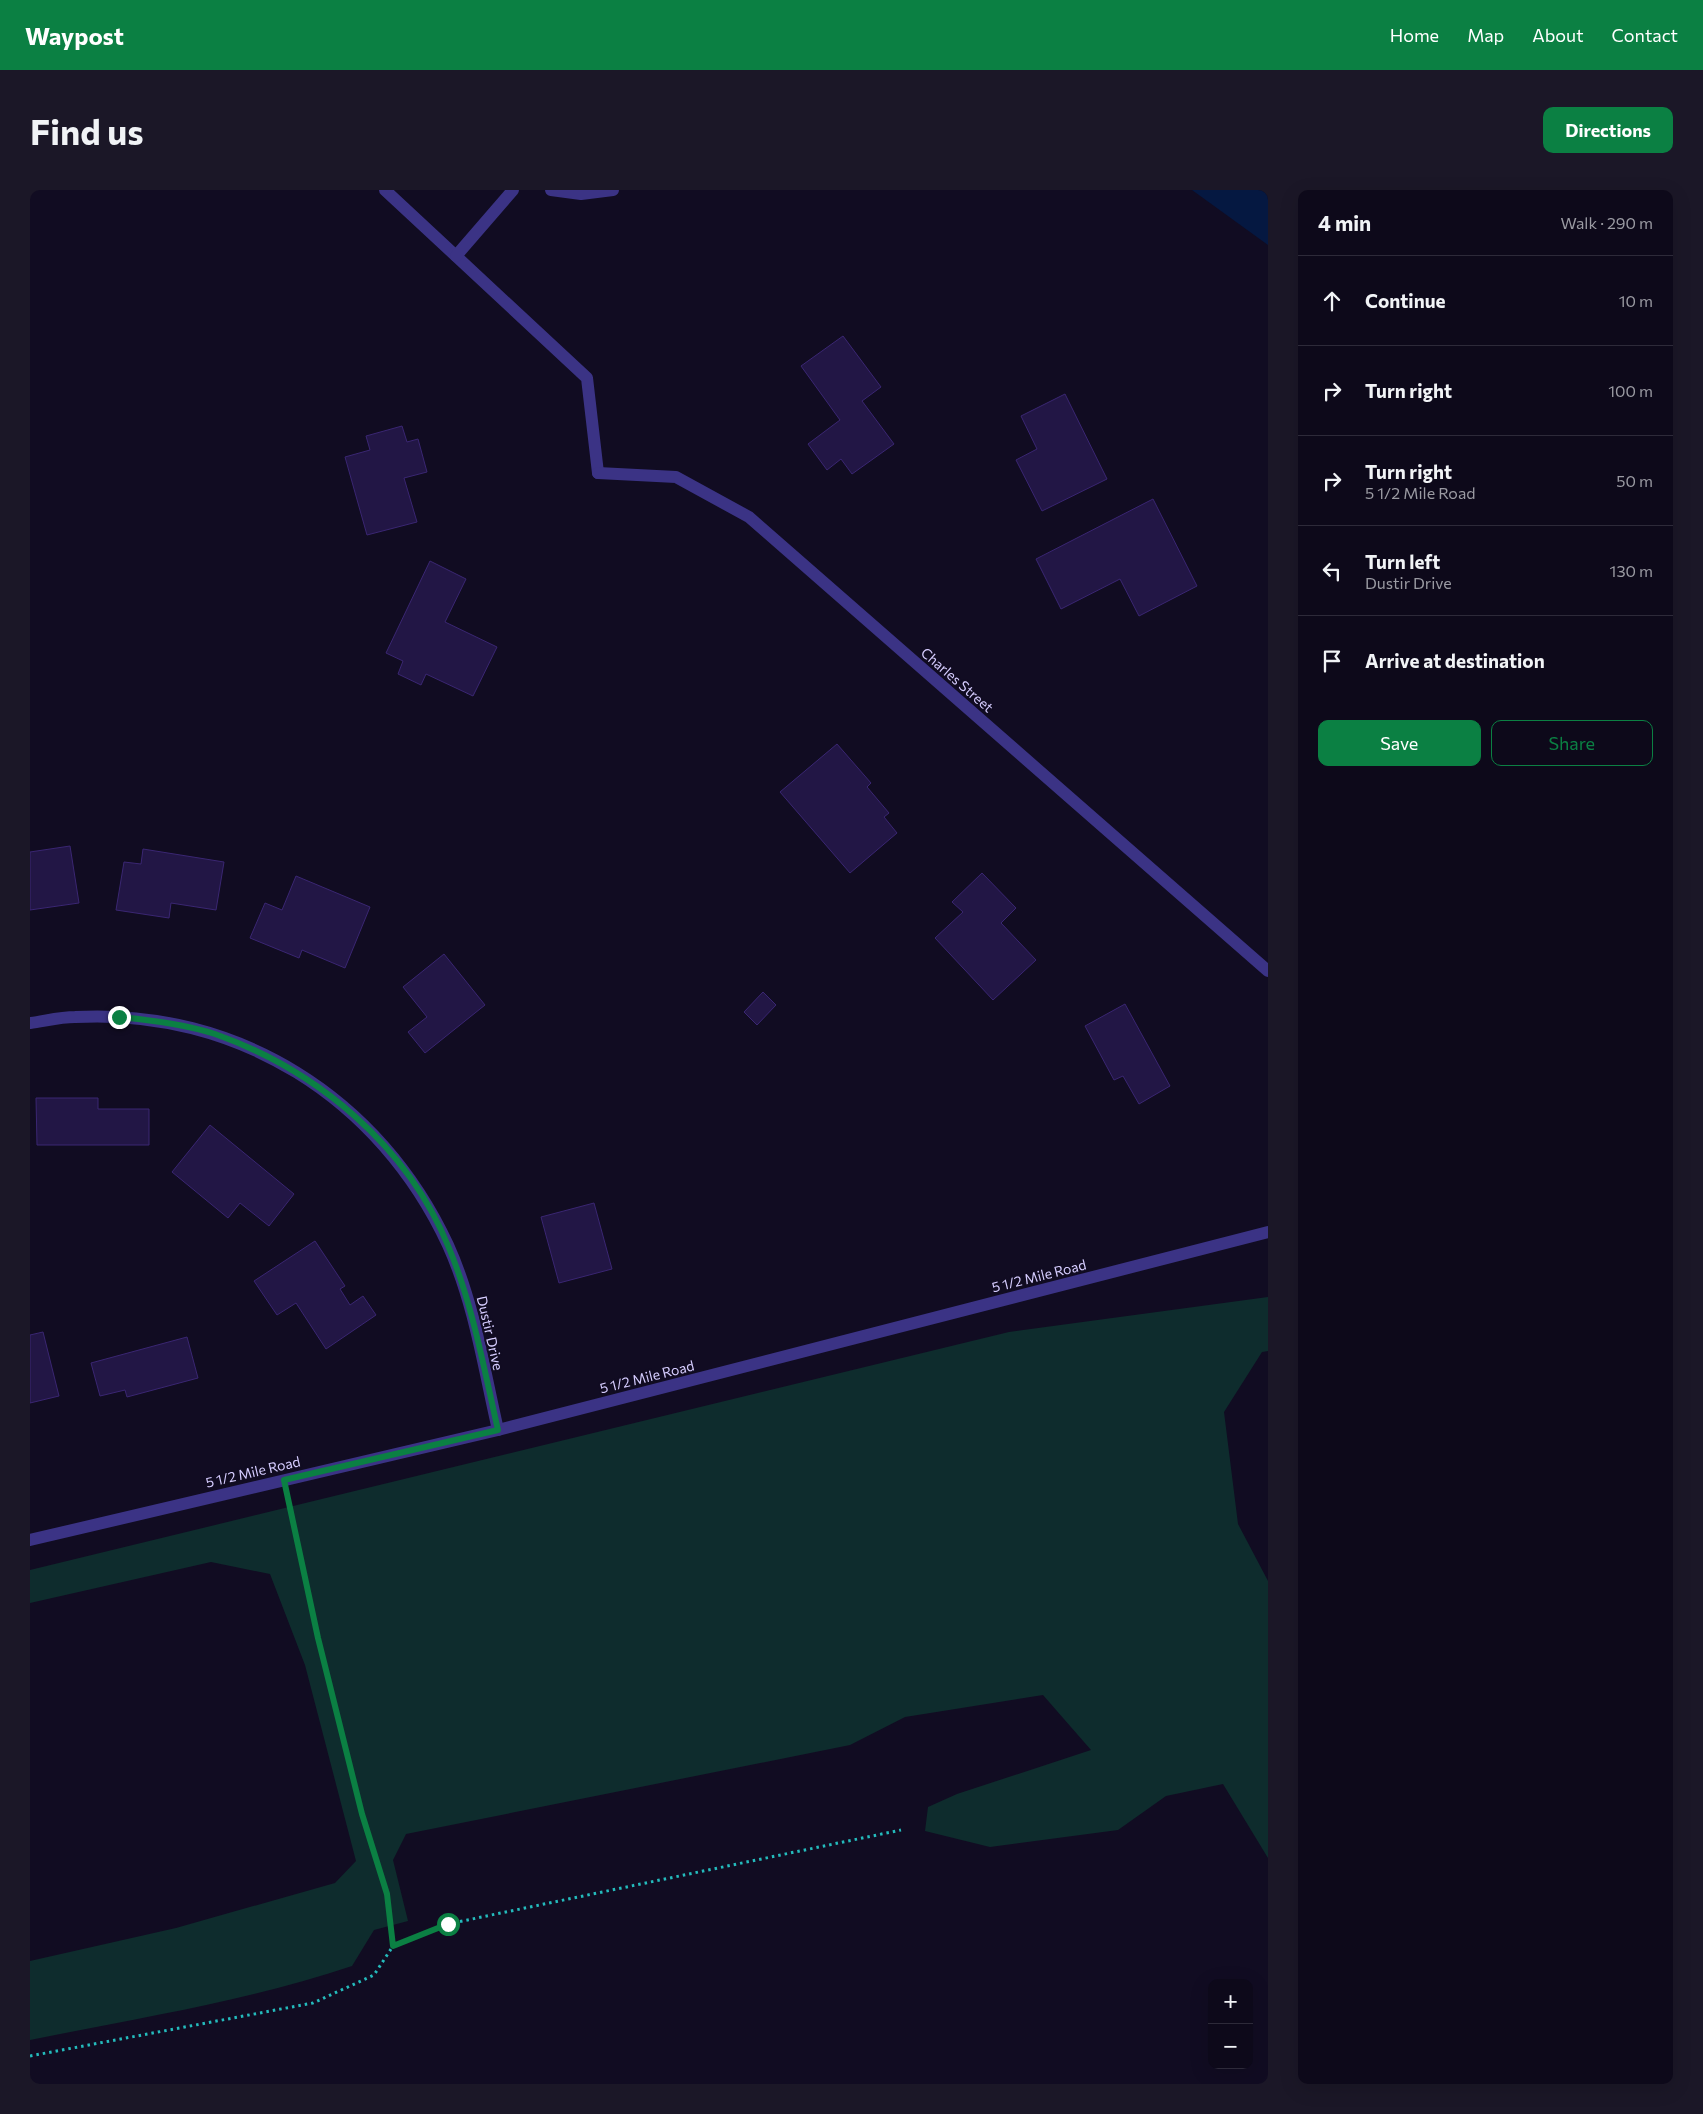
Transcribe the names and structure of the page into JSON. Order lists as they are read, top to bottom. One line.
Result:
{"streets":{"street":["Charles Street","5 1/2 Mile Road","Dustir Drive"]},"crossings":[["5 1/2 Mile Road","Dustir Drive"]],"page":{"header":"Waypost","nav":["Home","Map","About","Contact"],"buttons":["Directions",["Save","Share"]],"title":"Find us","heading":["4 min","Walk · 290 m"],"list":[["Continue","10 m"],["Turn right","100 m"],["Turn right","5 1/2 Mile Road","50 m"],["Turn left","Dustir Drive","130 m"],"Arrive at destination"],"map_buttons":["+","−"]}}
